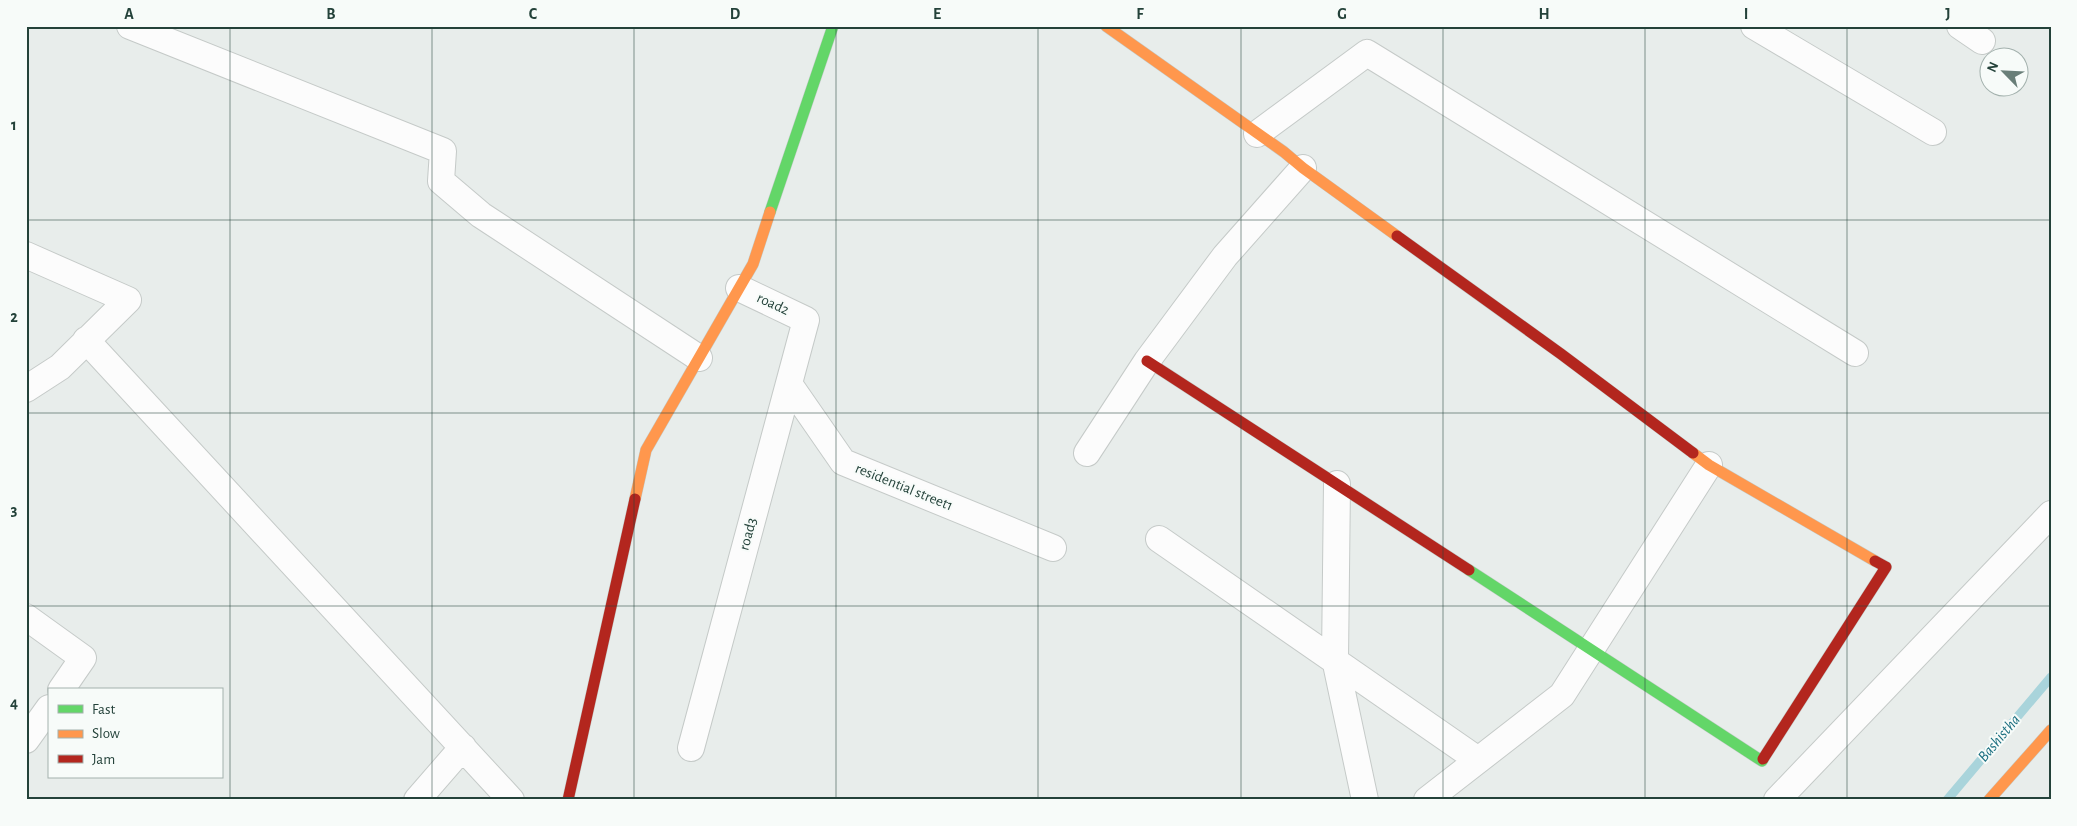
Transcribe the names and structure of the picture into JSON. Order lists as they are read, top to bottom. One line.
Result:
{"streets":{"street":["road2","residential street1","road3"]},"crossings":[["road2","road3"],["residential street1","road3"]],"water":["Bashistha"],"legend":["Fast","Slow","Jam"],"north":"top left","grid":{"columns":["A","B","C","D","E","F","G","H","I","J"],"rows":["1","2","3","4"]}}
